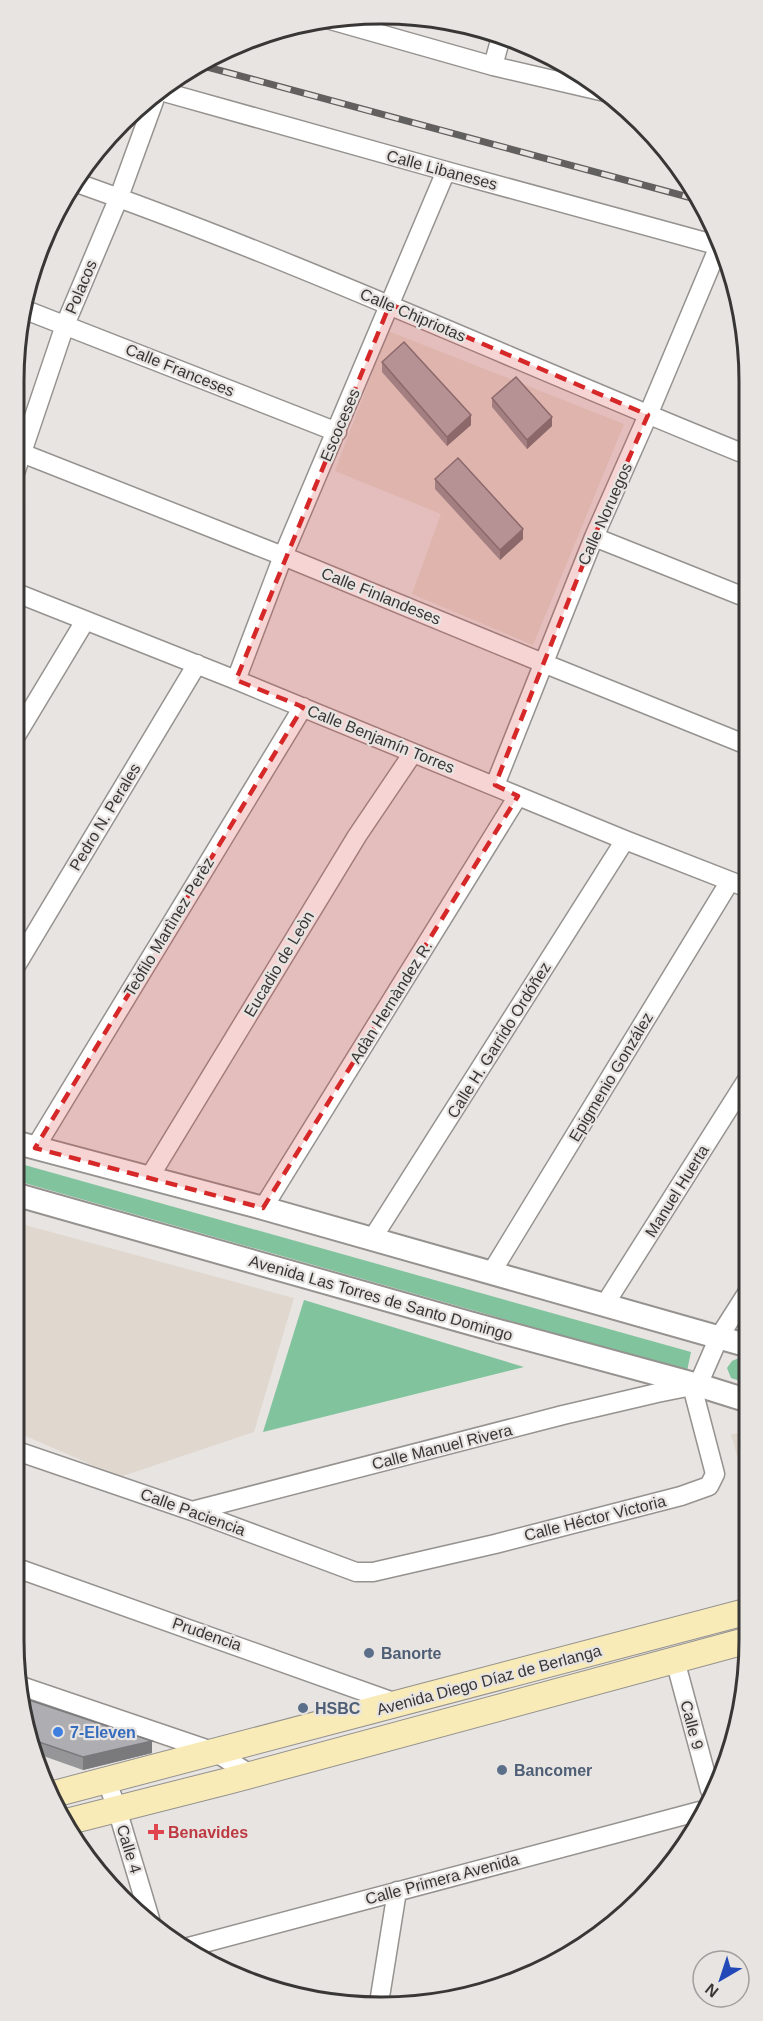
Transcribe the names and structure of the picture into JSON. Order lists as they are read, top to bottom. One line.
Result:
{"streets":{"main road":["Avenida Diego Díaz de Berlanga"],"street":["Calle Libaneses","Polacos","Calle Chipriotas","Calle Franceses","Escoceses","Calle Noruegos","Calle Finlandeses","Calle Benjamín Torres","Pedro N. Perales","Teòfilo Martìnez Perèz","Eucadio de Leòn","Adàn Hernàndez R.","Calle H. Garrido Ordóñez","Epigmenio González","Manuel Huerta","Avenida Las Torres de Santo Domingo","Calle Manuel Rivera","Calle Paciencia","Calle Héctor Victoria","Prudencia","Calle 9","Calle 4","Calle Primera Avenida"]},"crossings":[["Calle Libaneses","Escoceses"],["Polacos","Calle Chipriotas"],["Polacos","Calle Franceses"],["Calle Chipriotas","Escoceses"],["Calle Chipriotas","Calle Noruegos"],["Calle Franceses","Escoceses"],["Escoceses","Calle Finlandeses"],["Escoceses","Calle Benjamín Torres"],["Calle Noruegos","Calle Finlandeses"],["Calle Noruegos","Calle Benjamín Torres"],["Calle Benjamín Torres","Pedro N. Perales"],["Calle Benjamín Torres","Teòfilo Martìnez Perèz"],["Calle Benjamín Torres","Eucadio de Leòn"],["Calle Benjamín Torres","Adàn Hernàndez R."],["Calle Benjamín Torres","Calle H. Garrido Ordóñez"],["Calle Benjamín Torres","Epigmenio González"],["Avenida Las Torres de Santo Domingo","Calle Manuel Rivera"],["Avenida Las Torres de Santo Domingo","Calle Héctor Victoria"],["Calle Manuel Rivera","Calle Paciencia"],["Calle Manuel Rivera","Calle Héctor Victoria"],["Calle Paciencia","Calle Héctor Victoria"],["Prudencia","Avenida Diego Díaz de Berlanga"],["Avenida Diego Díaz de Berlanga","Calle 9"],["Avenida Diego Díaz de Berlanga","Calle 4"]],"places":{"other":["Banorte","HSBC","7-Eleven","Bancomer"],"health":["Benavides"]},"north":"bottom left"}
